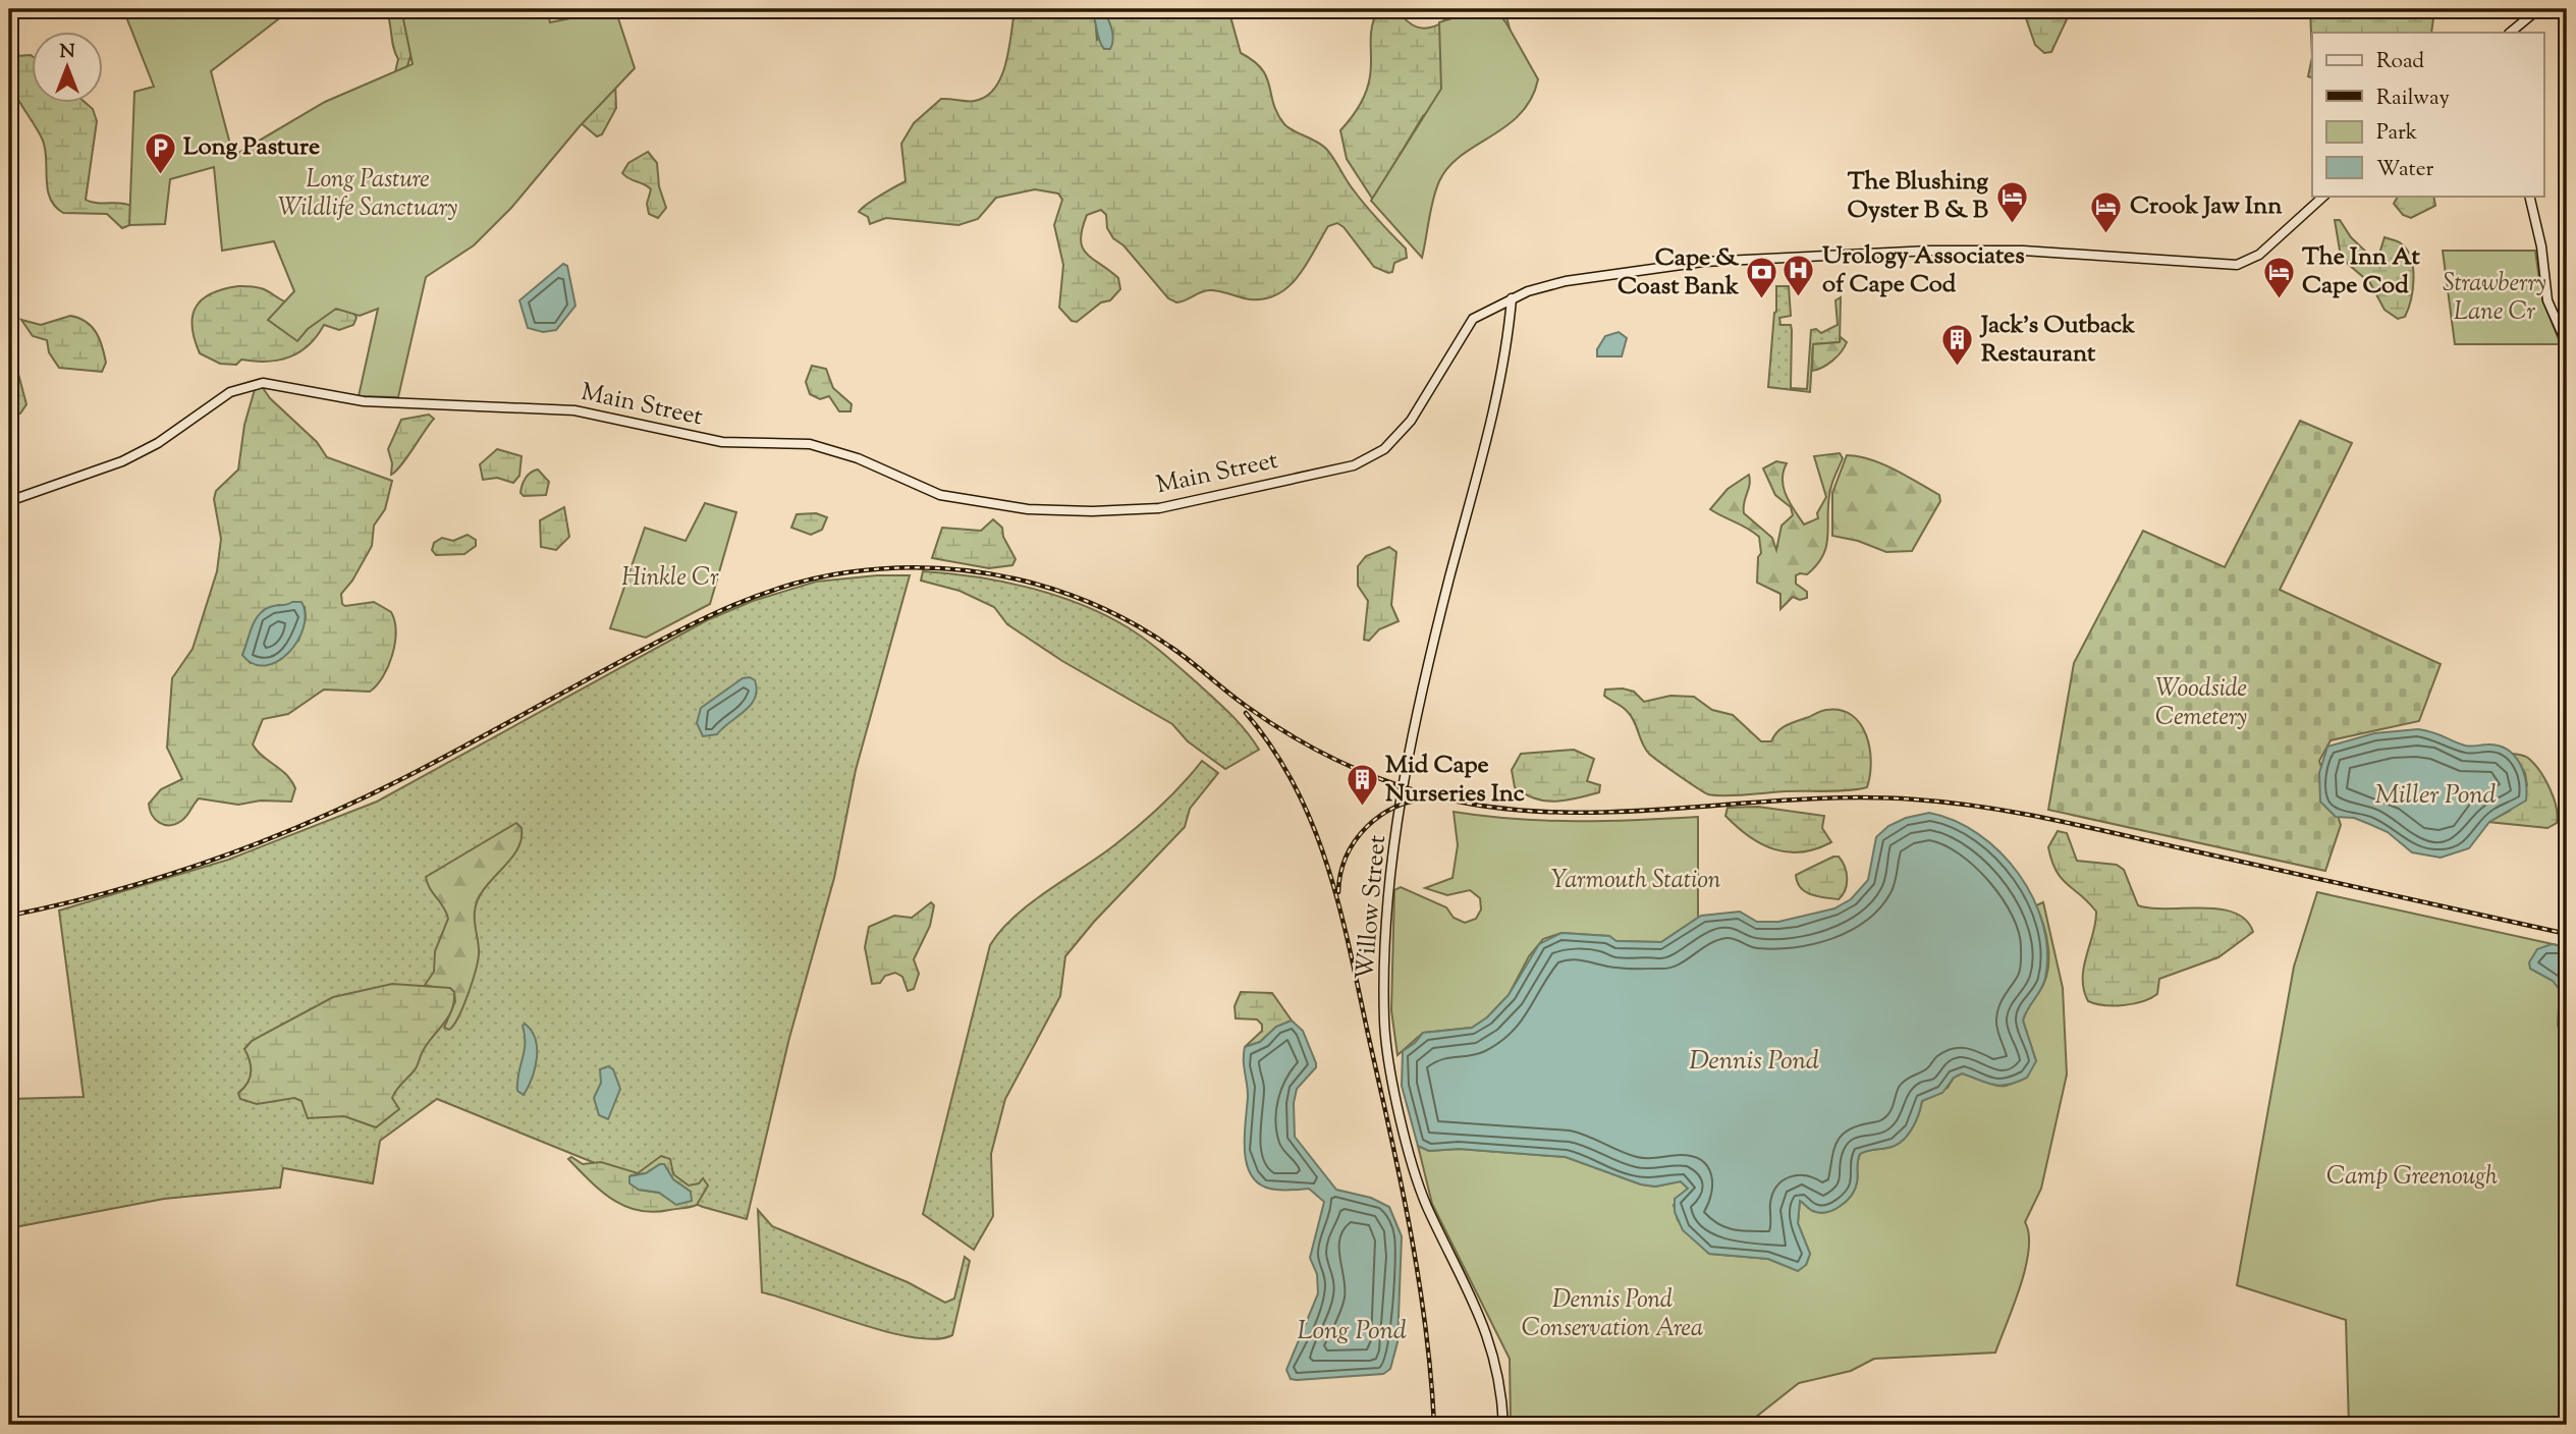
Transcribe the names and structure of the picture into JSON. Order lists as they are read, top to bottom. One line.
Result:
{"streets":{"main road":["Main Street","Willow Street"]},"crossings":[["Main Street","Willow Street"]],"water":["Miller Pond","Dennis Pond","Long Pond"],"parks":["Long Pasture Wildlife Sanctuary","Strawberry Lane Cr","Hinkle Cr","Woodside Cemetery","Yarmouth Station","Camp Greenough","Dennis Pond Conservation Area"],"places":{"parking":["Long Pasture"],"hotel":["The Blushing Oyster B & B","Crook Jaw Inn","The Inn At Cape Cod"],"hospital":["Urology Associates of Cape Cod"],"bank":["Cape & Coast Bank"],"building":["Jack's Outback Restaurant","Mid Cape Nurseries Inc"]},"legend":["Road","Railway","Park","Water"],"north":"top"}
